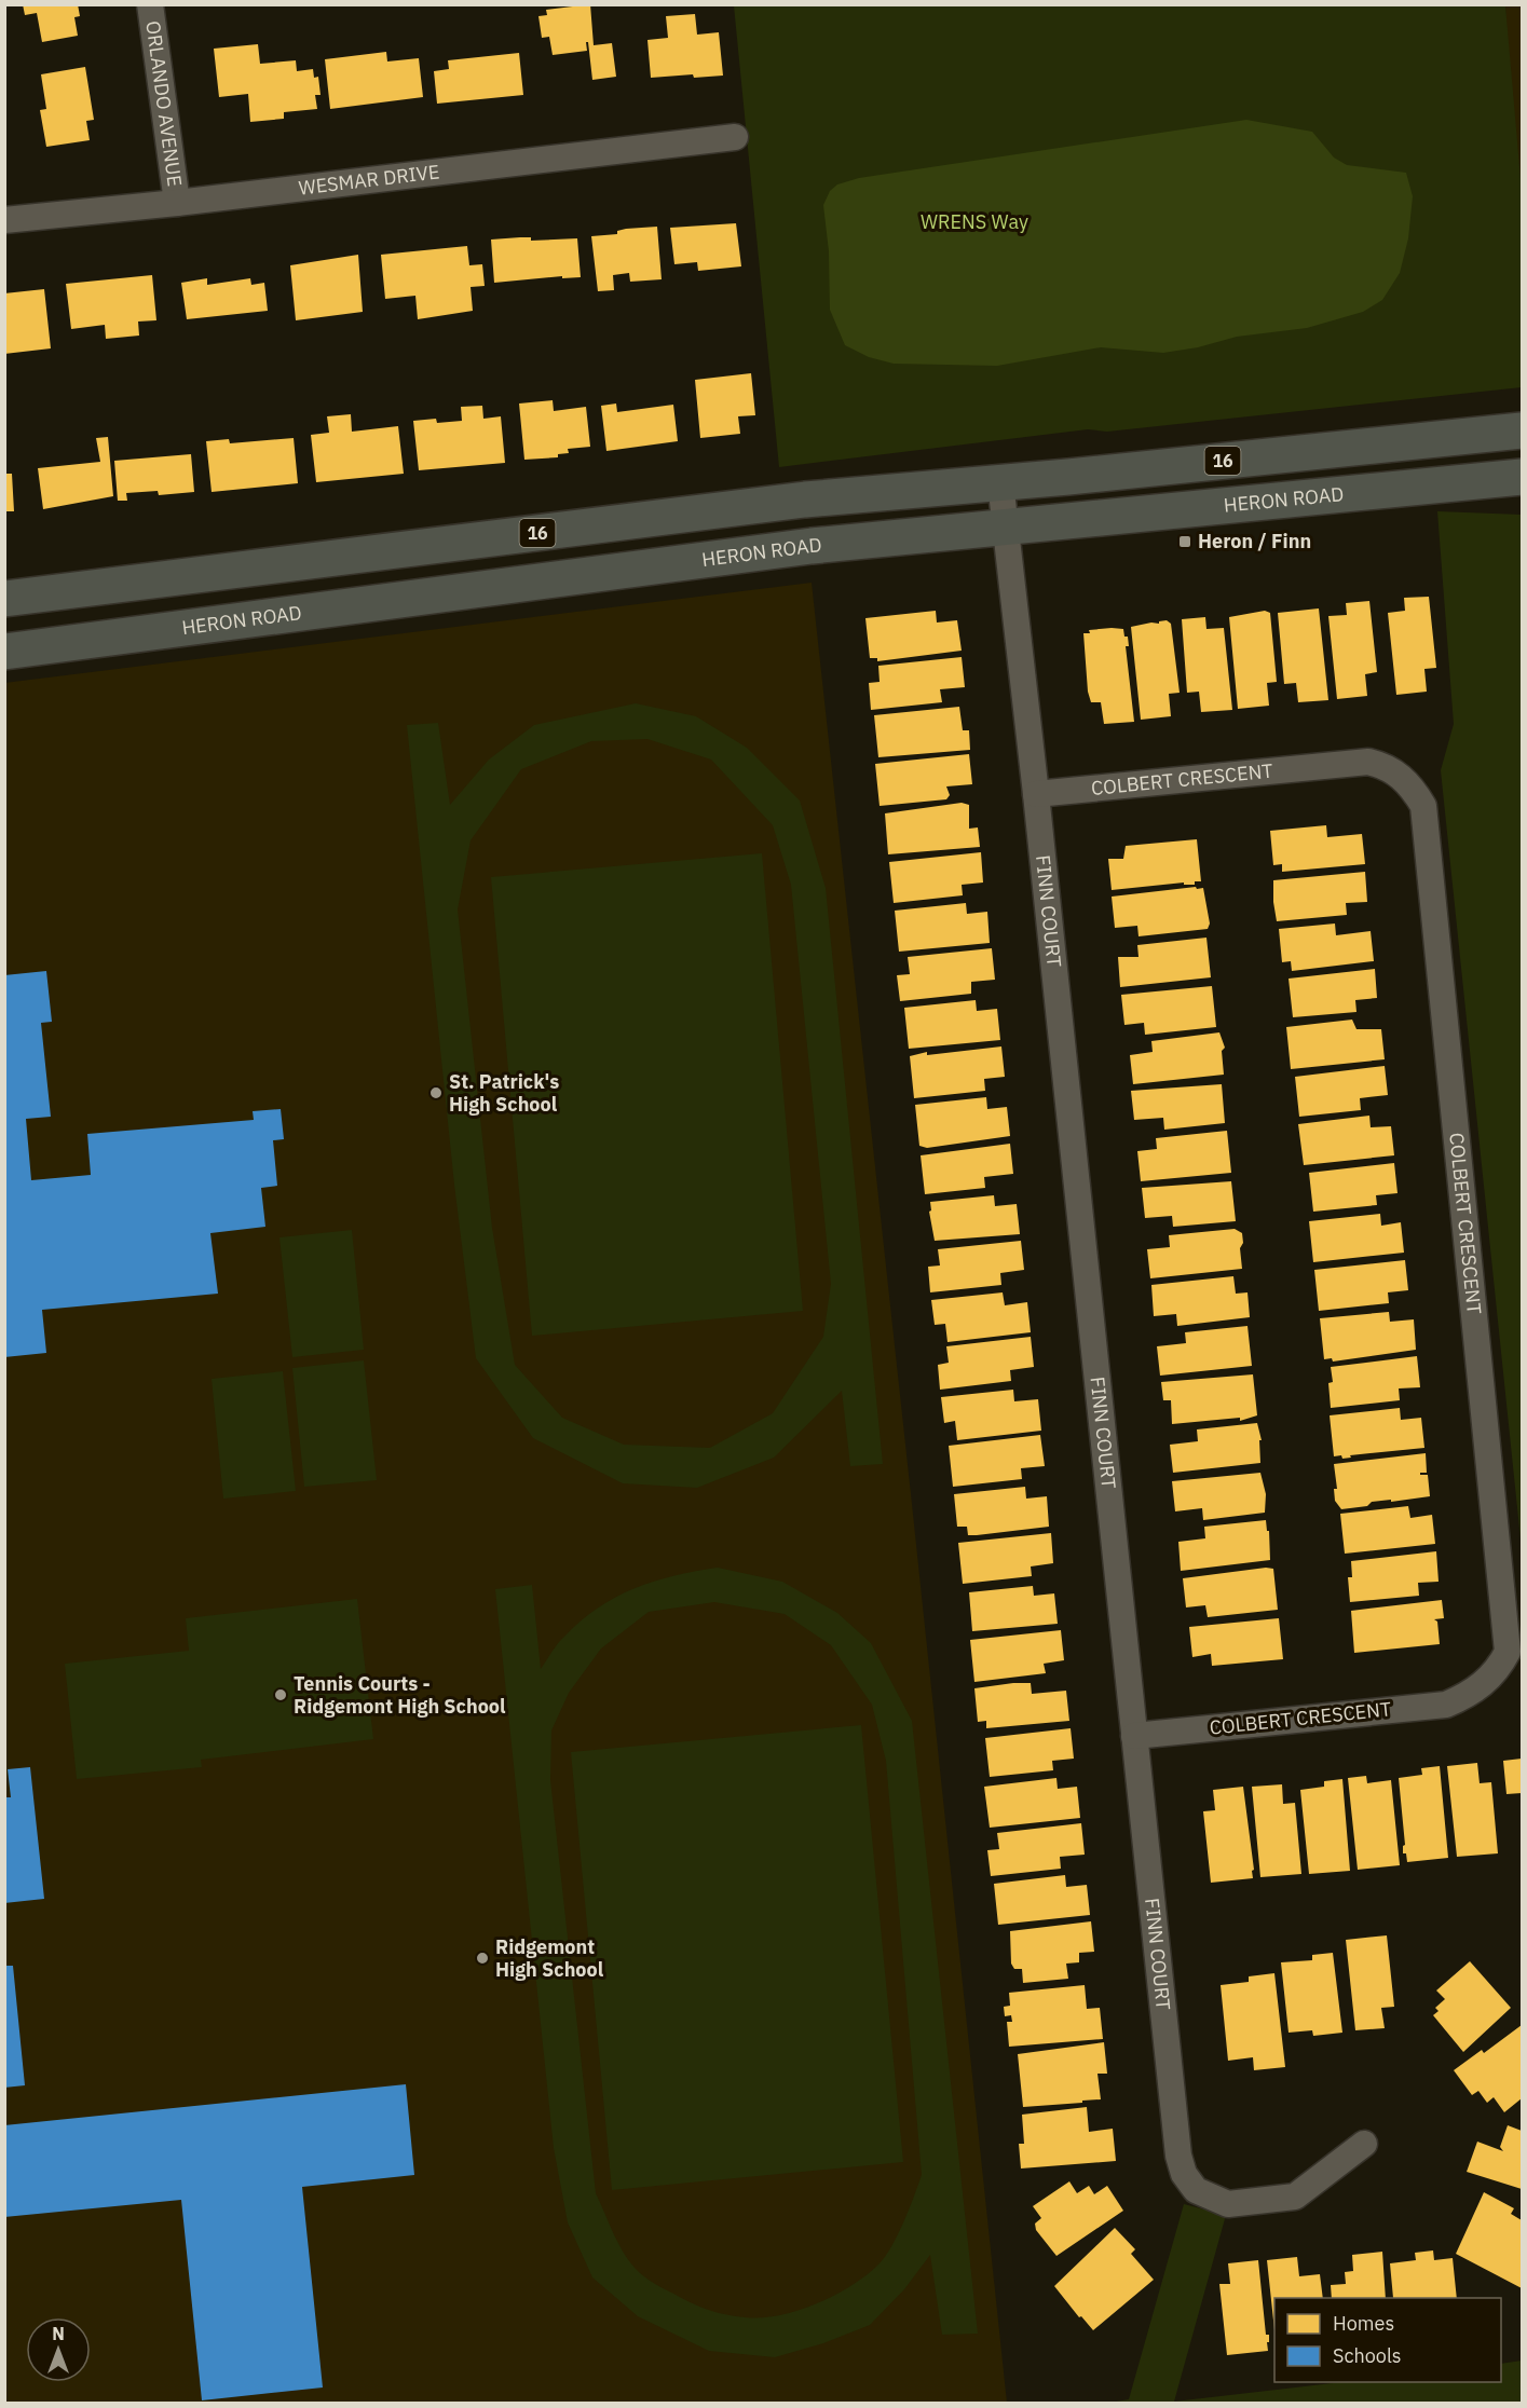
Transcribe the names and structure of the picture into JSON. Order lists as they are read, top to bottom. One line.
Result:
{"streets":{"main road":["16","HERON ROAD"],"street":["ORLANDO AVENUE","WESMAR DRIVE","COLBERT CRESCENT","FINN COURT"]},"crossings":[["ORLANDO AVENUE","WESMAR DRIVE"],["16","FINN COURT"],["HERON ROAD","FINN COURT"],["COLBERT CRESCENT","FINN COURT"]],"parks":["WRENS Way"],"places":{"transit":["Heron / Finn"],"other":["St. Patrick's High School","Tennis Courts - Ridgemont High School","Ridgemont High School"]},"legend":["Homes","Schools"],"north":"top"}
